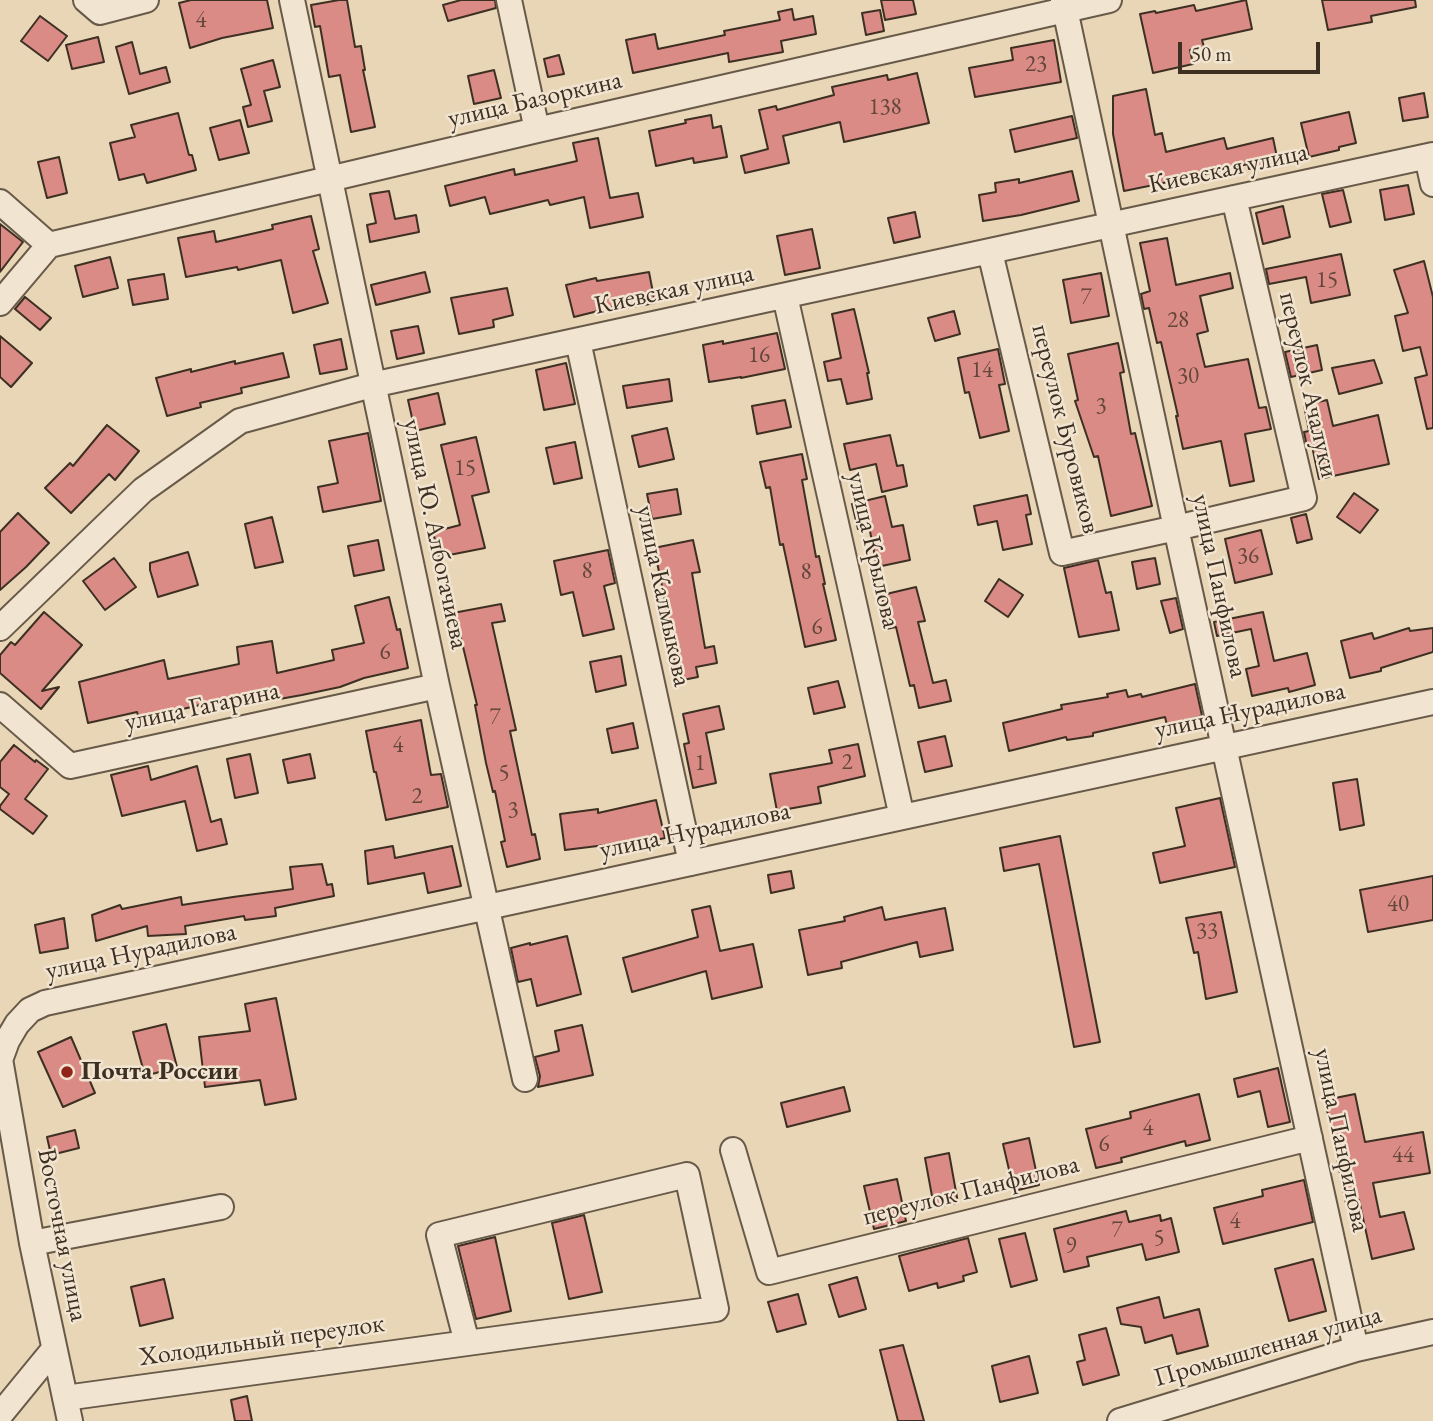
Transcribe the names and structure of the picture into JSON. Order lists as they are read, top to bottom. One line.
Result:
{"streets":{"street":["улица Базоркина","Киевская улица","переулок Ачалуки","переулок Буровиков","улица Ю. Албогачиева","улица Крылова","улица Панфилова","улица Калмыкова","улица Гагарина","улица Нурадилова","переулок Панфилова","Восточная улица","Холодильный переулок","Промышленная улица"]},"crossings":[["улица Базоркина","улица Ю. Албогачиева"],["улица Базоркина","улица Панфилова"],["Киевская улица","переулок Ачалуки"],["Киевская улица","переулок Буровиков"],["Киевская улица","улица Ю. Албогачиева"],["Киевская улица","улица Крылова"],["Киевская улица","улица Панфилова"],["Киевская улица","улица Калмыкова"],["переулок Ачалуки","переулок Буровиков"],["переулок Ачалуки","улица Панфилова"],["переулок Буровиков","улица Панфилова"],["улица Ю. Албогачиева","улица Гагарина"],["улица Ю. Албогачиева","улица Нурадилова"],["улица Крылова","улица Нурадилова"],["улица Панфилова","улица Нурадилова"],["улица Панфилова","переулок Панфилова"],["улица Панфилова","Промышленная улица"],["улица Калмыкова","улица Нурадилова"],["улица Нурадилова","Восточная улица"],["Восточная улица","Холодильный переулок"]],"places":["Почта России"],"house_numbers":["4","23","138","15","7","28","16","14","30","3","15","36","8","8","6","6","7","4","2","1","5","2","3","40","33","4","6","44","4","7","5","9"],"scale_bar":"50 m"}
